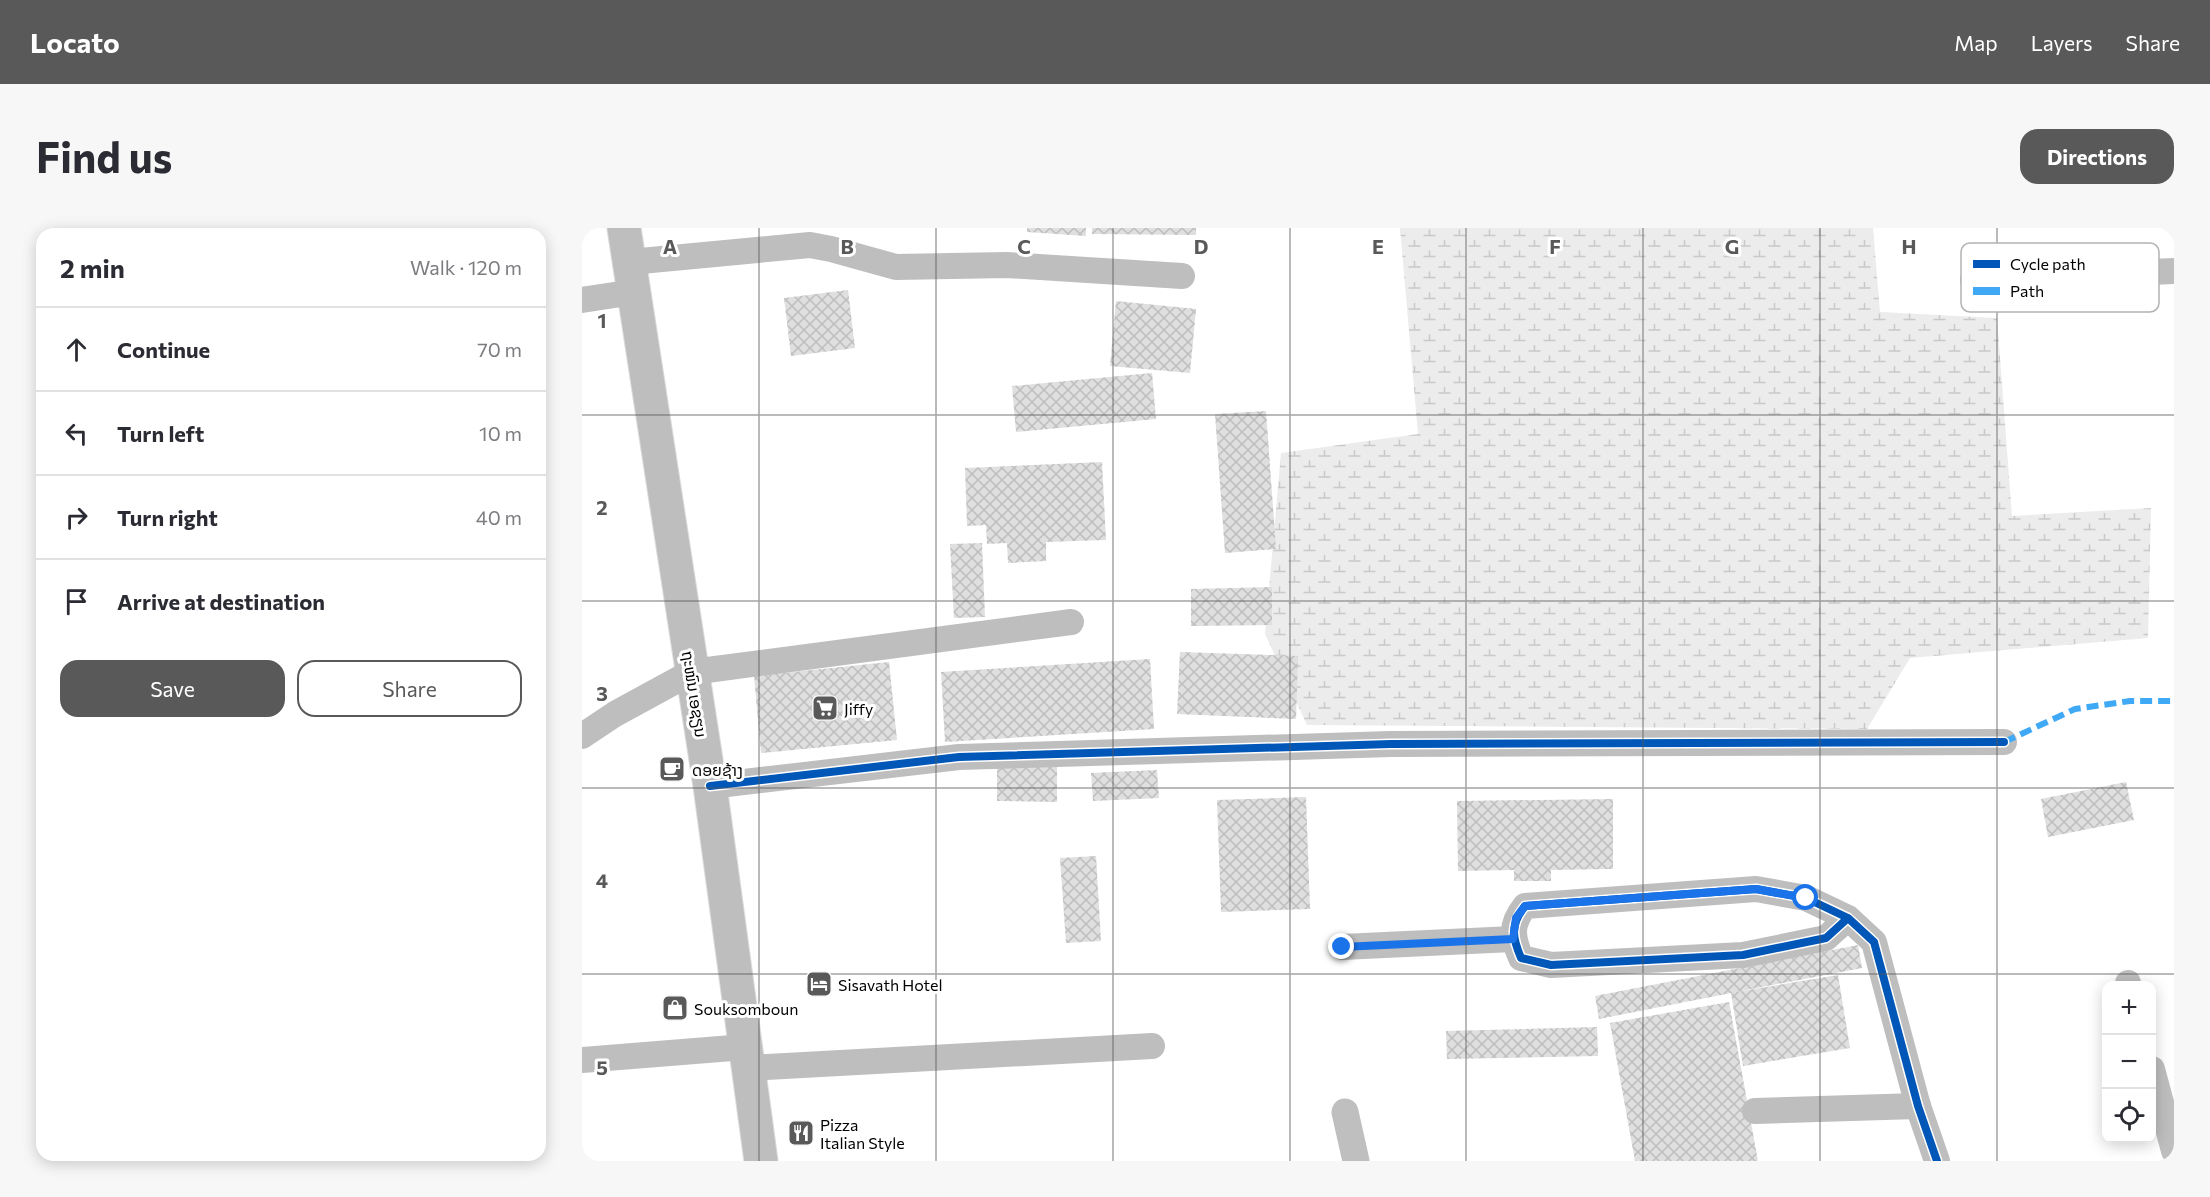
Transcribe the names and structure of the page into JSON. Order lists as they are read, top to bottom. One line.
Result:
{"streets":{"main road":["ຖະໜົນ ເອຊຽນ"]},"places":{"supermarket":["Jiffy"],"cafe":["ດອຍຊ້າງ"],"hotel":["Sisavath Hotel"],"shop":["Souksomboun"],"restaurant":["Pizza Italian Style"]},"legend":["Cycle path","Path"],"page":{"header":"Locato","nav":["Map","Layers","Share"],"buttons":["Directions",["Save","Share"]],"title":"Find us","heading":["2 min","Walk · 120 m"],"list":[["Continue","70 m"],["Turn left","10 m"],["Turn right","40 m"],"Arrive at destination"],"map_buttons":["+","−"]},"grid":{"columns":["A","B","C","D","E","F","G","H"],"rows":["1","2","3","4","5"]}}
